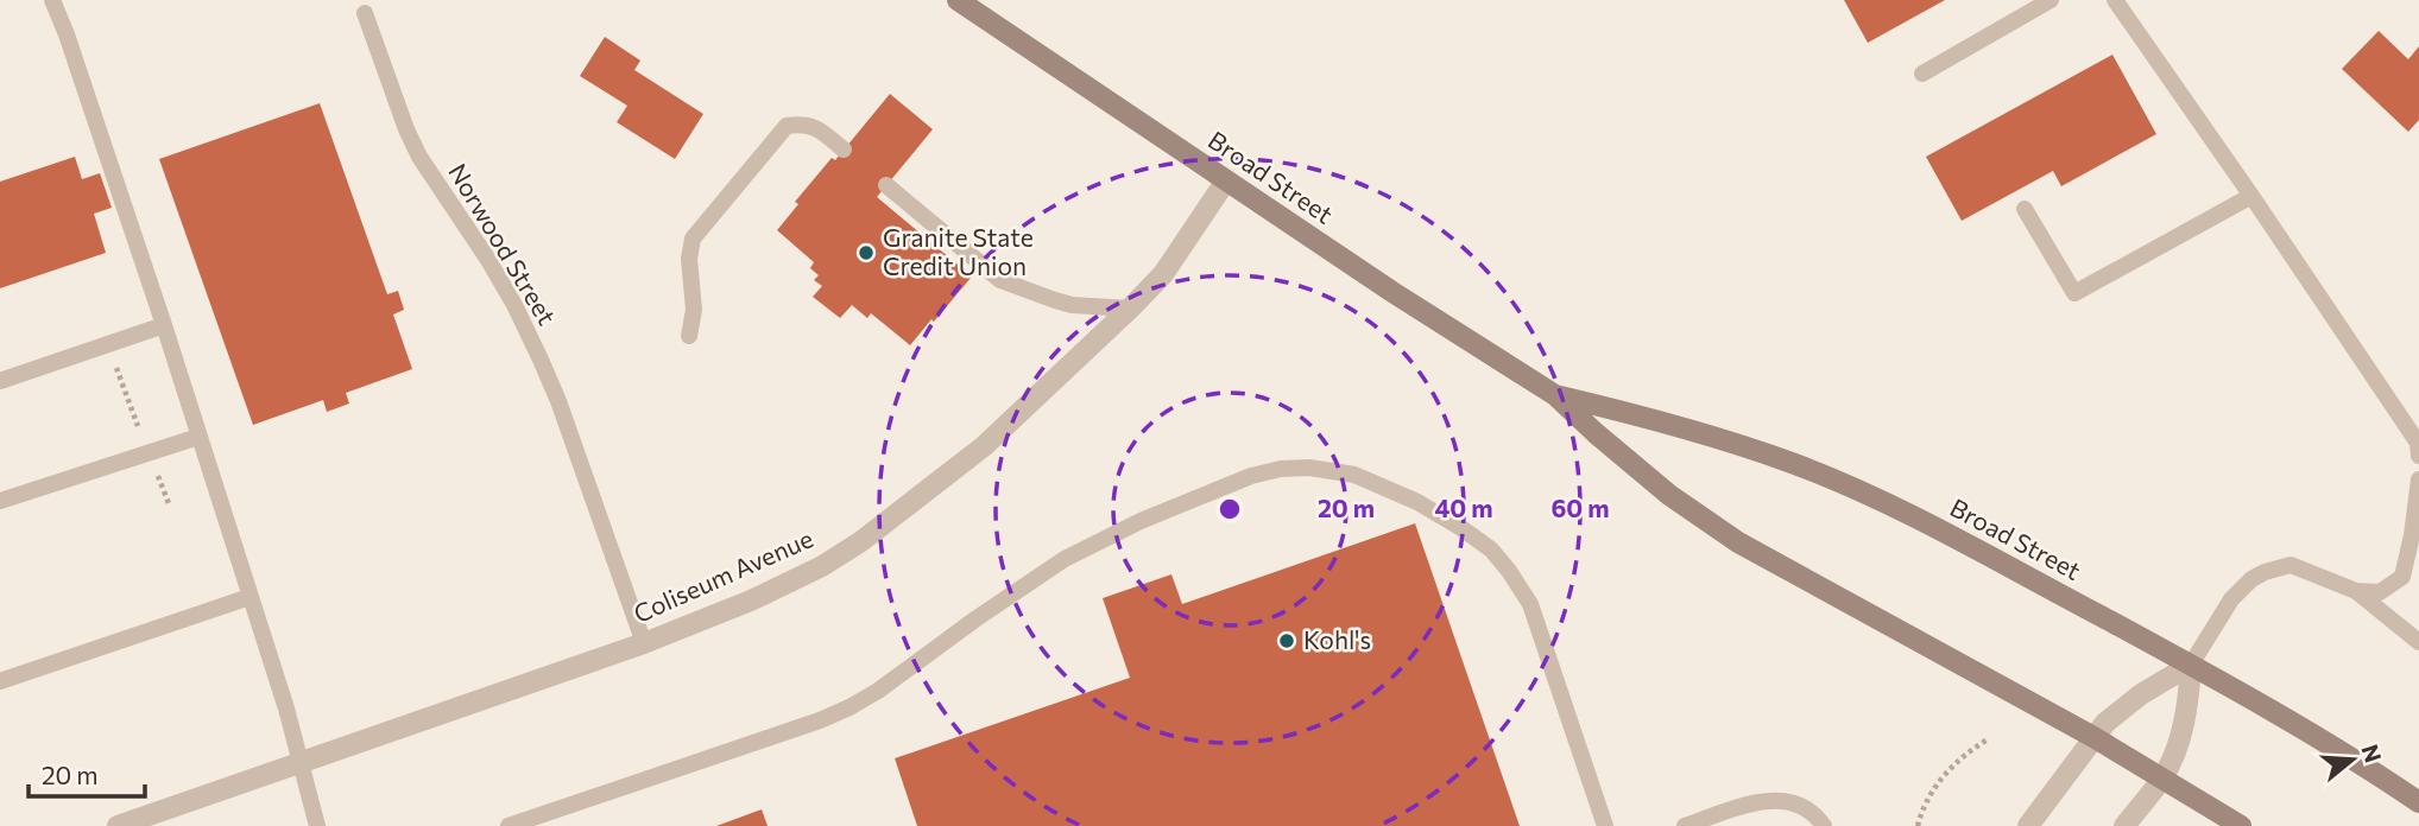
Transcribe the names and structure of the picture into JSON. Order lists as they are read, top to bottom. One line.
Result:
{"streets":{"main road":["Broad Street"],"street":["Coliseum Avenue"],"lane":["Norwood Street"]},"crossings":[["Broad Street","Coliseum Avenue"],["Norwood Street","Coliseum Avenue"]],"places":["Granite State Credit Union","Kohl's"],"scale_bar":"20 m","north":"right","rings":["20 m","40 m","60 m"]}
